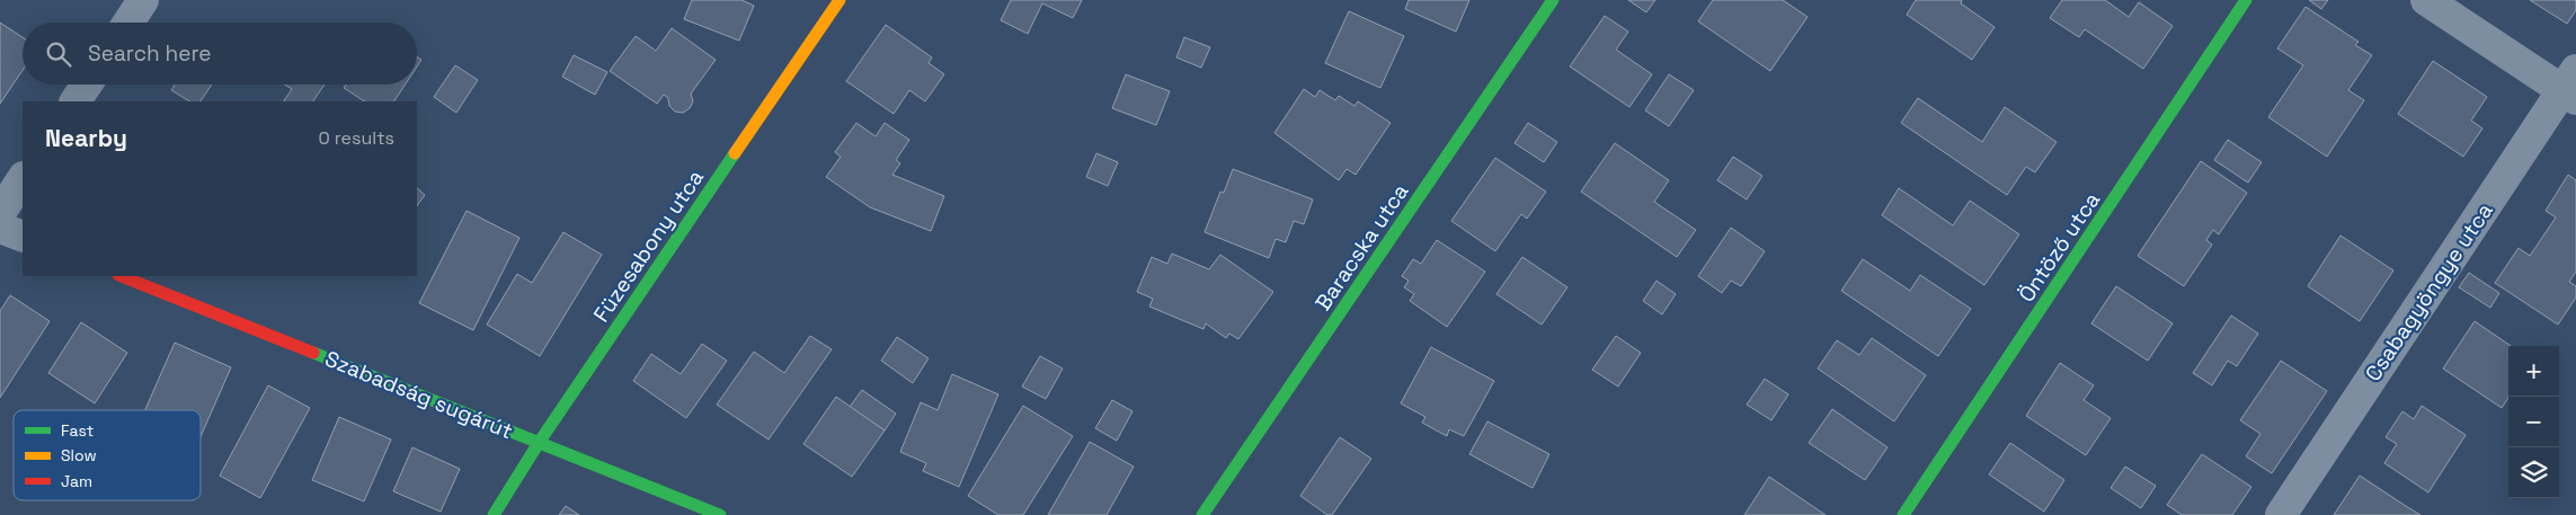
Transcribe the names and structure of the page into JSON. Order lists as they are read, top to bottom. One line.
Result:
{"streets":{"street":["Füzesabony utca","Baracska utca","Öntöző utca","Csabagyöngye utca","Szabadság sugárút"]},"crossings":[["Füzesabony utca","Szabadság sugárút"]],"legend":["Fast","Slow","Jam"],"page":{"search":"Search here","heading":["Nearby","0 results"],"map_buttons":["+","−"]}}
